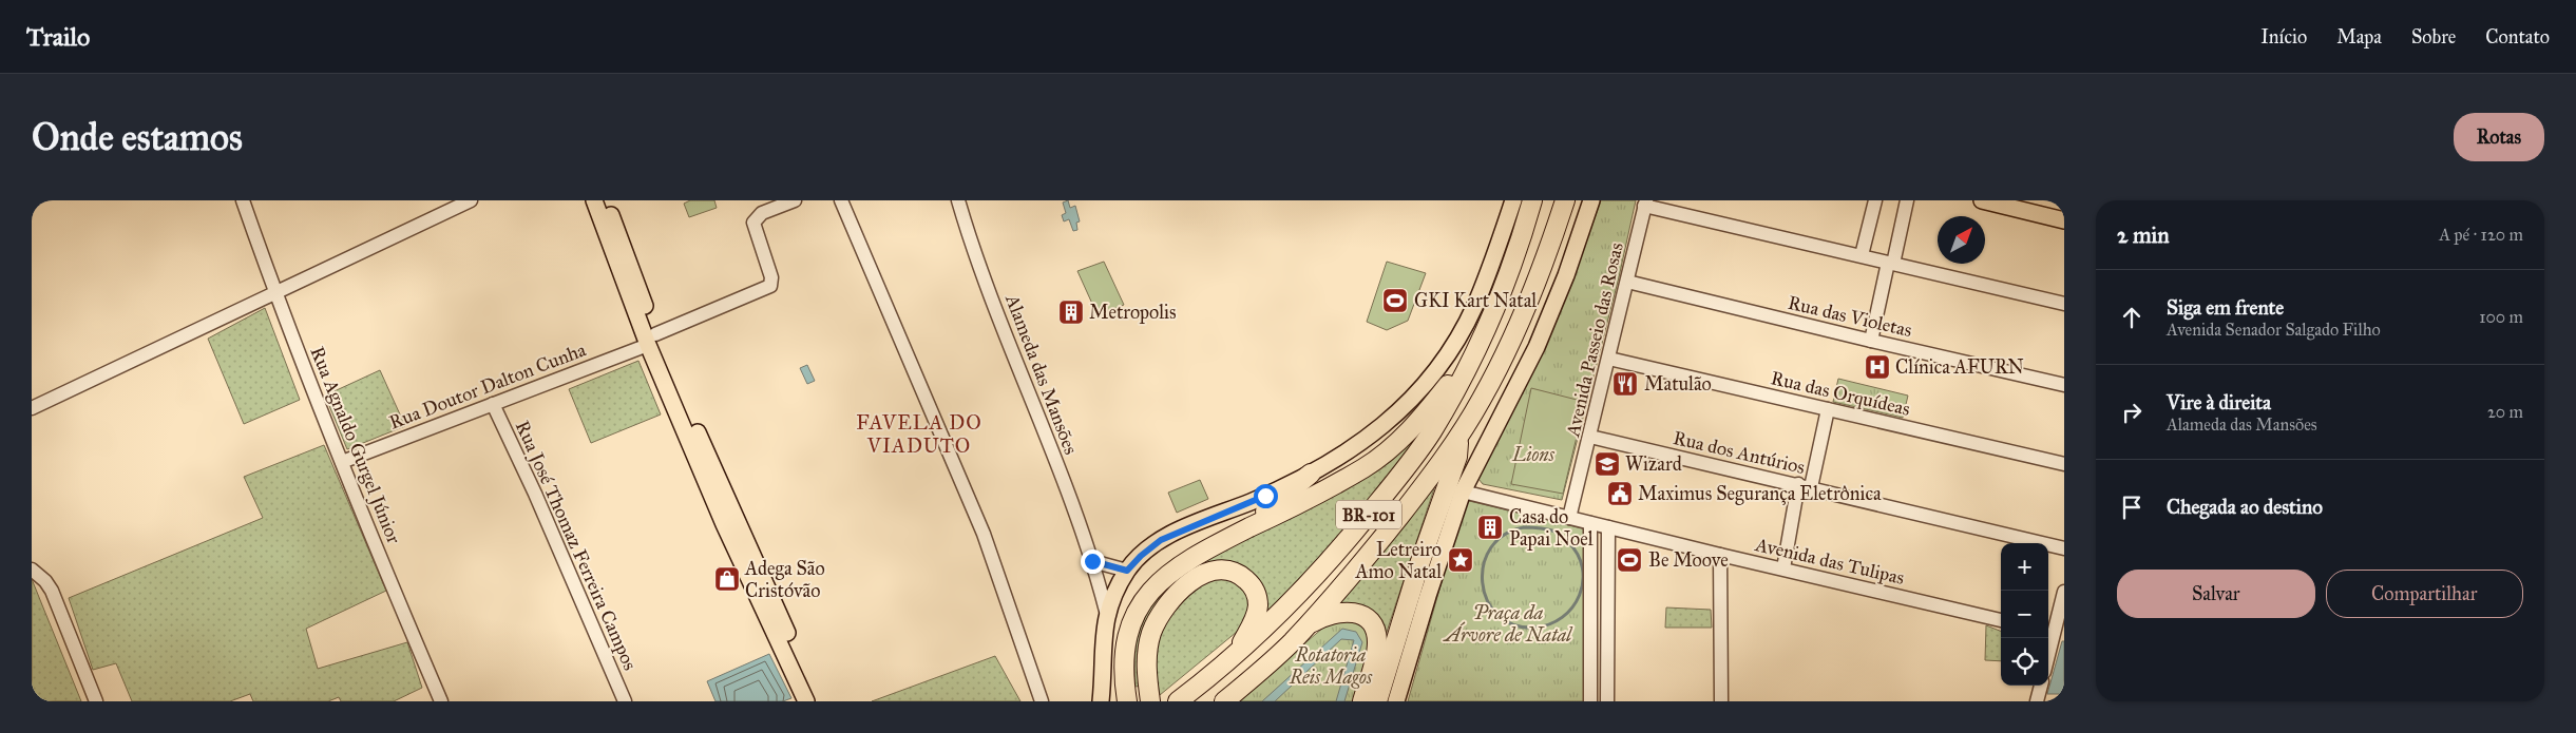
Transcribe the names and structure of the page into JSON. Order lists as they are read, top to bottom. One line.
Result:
{"streets":{"highway":["BR-101"],"street":["Rua das Violetas","Avenida Passeio das Rosas","Alameda das Mansões","Rua Doutor Dalton Cunha","Rua das Orquídeas","Rua Agnaldo Gurgel Júnior","Rua dos Antúrios","Rua José Thomaz Ferreira Campos","Avenida das Tulipas"]},"crossings":[["Rua das Violetas","Avenida Passeio das Rosas"],["Avenida Passeio das Rosas","Rua das Orquídeas"],["Avenida Passeio das Rosas","Rua dos Antúrios"],["Avenida Passeio das Rosas","Avenida das Tulipas"],["Rua Doutor Dalton Cunha","Rua Agnaldo Gurgel Júnior"],["Rua Doutor Dalton Cunha","Rua José Thomaz Ferreira Campos"]],"districts":["FAVELA DO VIADUTO"],"parks":["Lions","Praça da Árvore de Natal","Rotatoria Reis Magos"],"places":{"sports":["GKI Kart Natal","Be Moove"],"building":["Metropolis","Casa do Papai Noel"],"hospital":["Clínica AFURN"],"restaurant":["Matulão"],"school or university":["Wizard"],"public building":["Maximus Segurança Eletrônica"],"place":["Letreiro Amo Natal"],"shop":["Adega São Cristóvão"]},"north":"top right","page":{"header":"Trailo","nav":["Início","Mapa","Sobre","Contato"],"buttons":["Rotas",["Salvar","Compartilhar"]],"title":"Onde estamos","heading":["2 min","A pé · 120 m"],"list":[["Siga em frente","Avenida Senador Salgado Filho","100 m"],["Vire à direita","Alameda das Mansões","20 m"],"Chegada ao destino"],"map_buttons":["+","−"]}}
